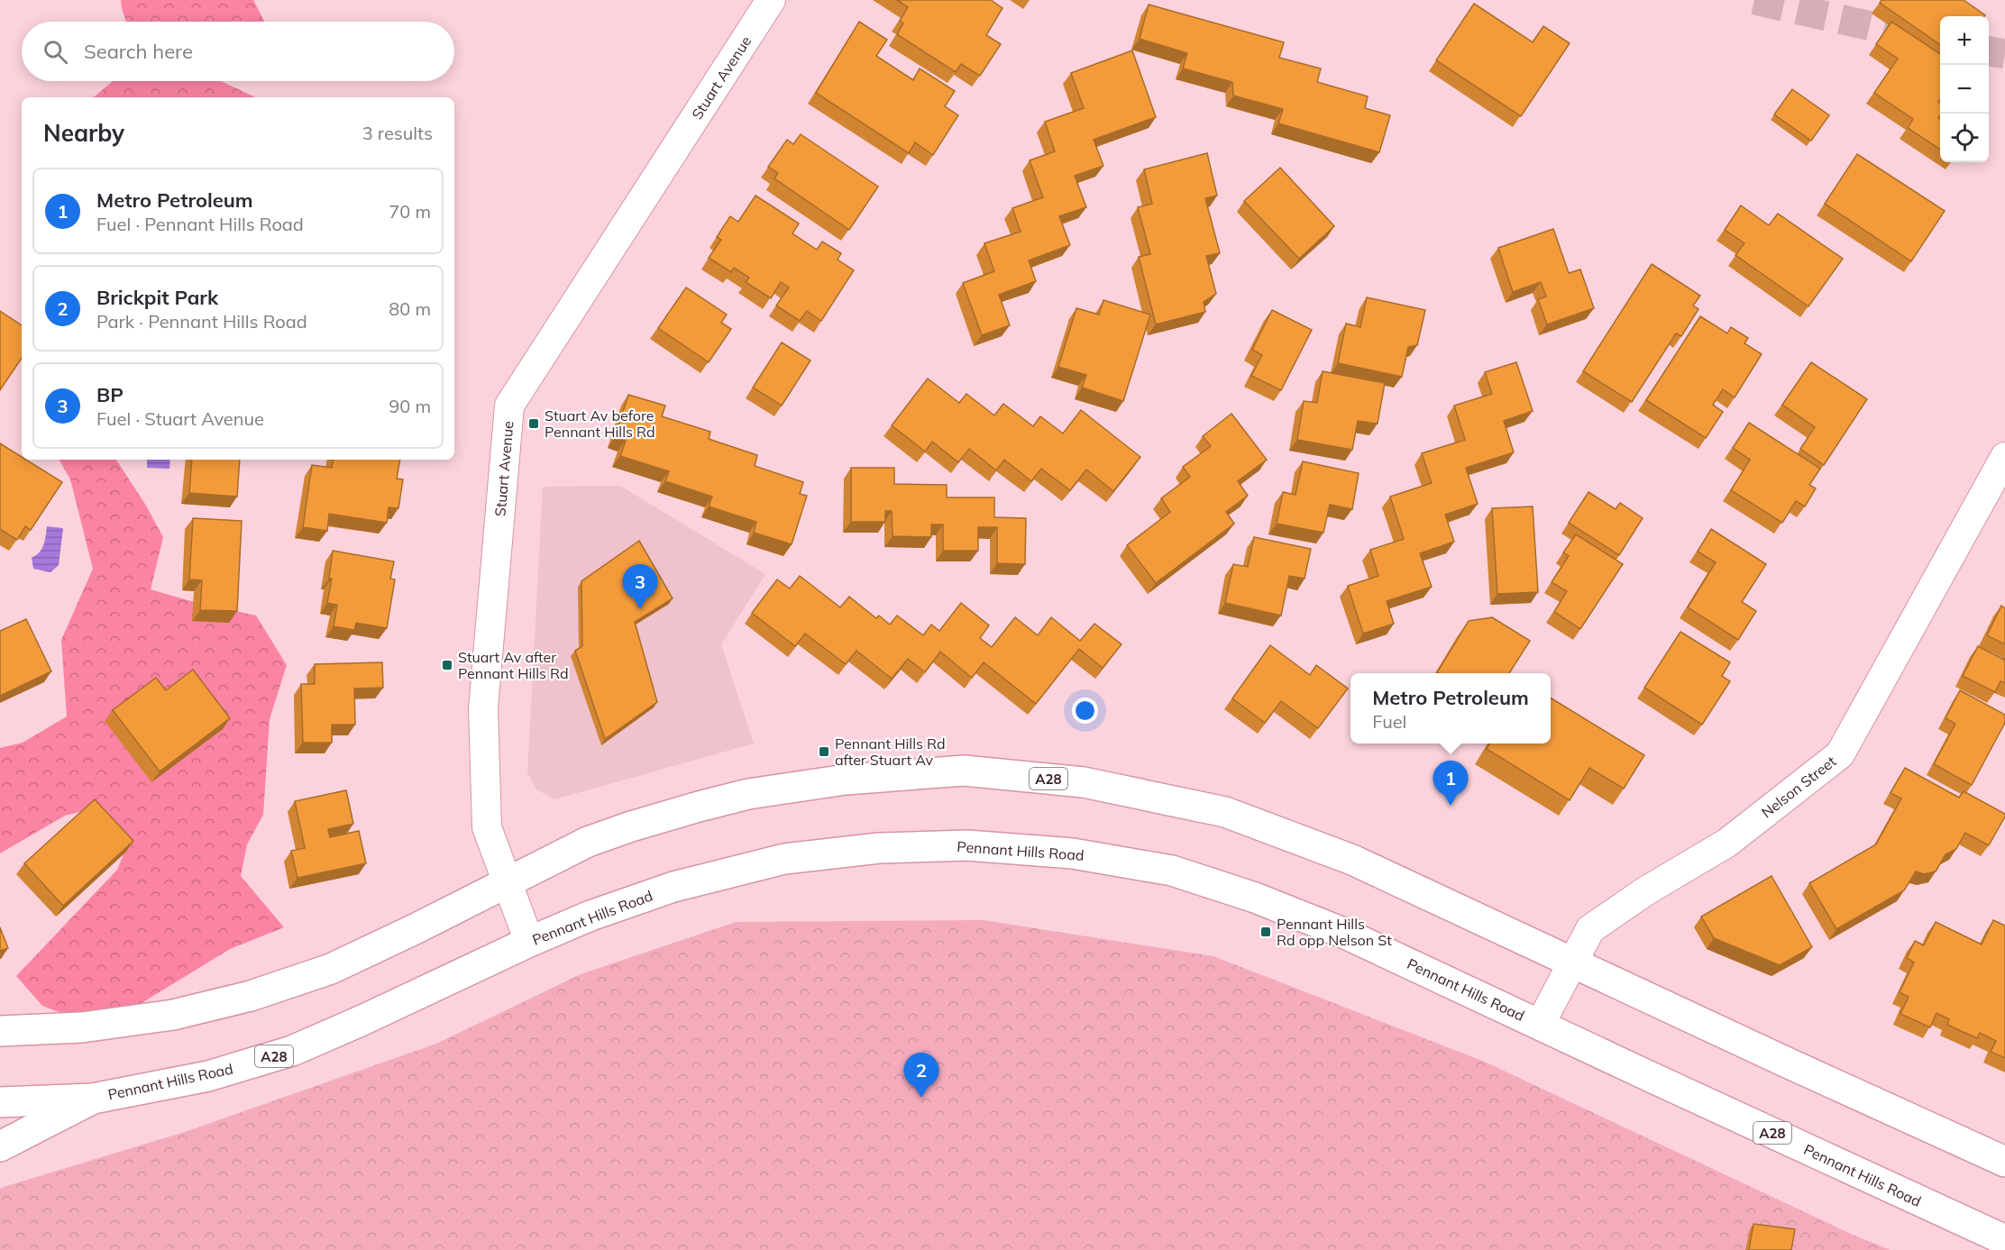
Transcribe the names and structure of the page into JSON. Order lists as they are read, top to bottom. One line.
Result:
{"streets":{"main road":["A28","Pennant Hills Road"],"street":["Stuart Avenue","Nelson Street"]},"crossings":[["Stuart Avenue","A28"],["Stuart Avenue","Pennant Hills Road"],["A28","Nelson Street"],["Nelson Street","Pennant Hills Road"]],"places":{"transit":["Stuart Av before Pennant Hills Rd","Stuart Av after Pennant Hills Rd","Pennant Hills Rd after Stuart Av","Pennant Hills Rd opp Nelson St"]},"page":{"map_buttons":["+","−"],"search":"Search here","heading":["Nearby","3 results"],"list":[{"mark":"1","name":"Metro Petroleum","note":"Fuel · Pennant Hills Road","value":"70 m"},{"mark":"2","name":"Brickpit Park","note":"Park · Pennant Hills Road","value":"80 m"},{"mark":"3","name":"BP","note":"Fuel · Stuart Avenue","value":"90 m"}],"pins":["3","1","2"],"popup":["Metro Petroleum","Fuel"]}}
